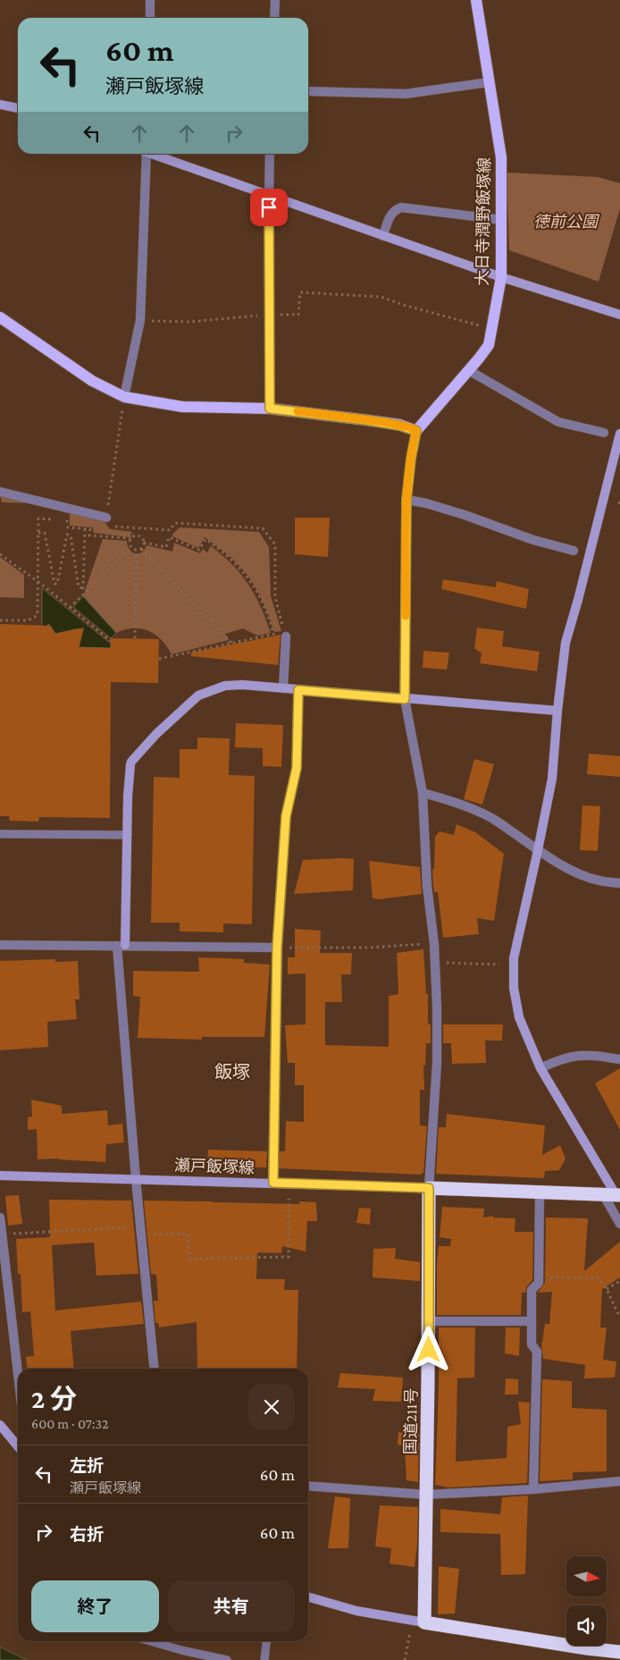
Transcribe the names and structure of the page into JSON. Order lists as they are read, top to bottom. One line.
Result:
{"streets":{"highway":["国道211号"],"main road":["大日寺潤野飯塚線"],"street":["瀬戸飯塚線"]},"crossings":[["瀬戸飯塚線","国道211号"]],"districts":["飯塚"],"parks":["徳前公園"],"north":"right","page":{"turn":["60 m","瀬戸飯塚線"],"heading":["2 分","600 m · 07:32"],"list":[{"name":"左折","note":"瀬戸飯塚線","value":"60 m"},{"name":"右折","value":"60 m"}],"buttons":["終了","共有"]}}
